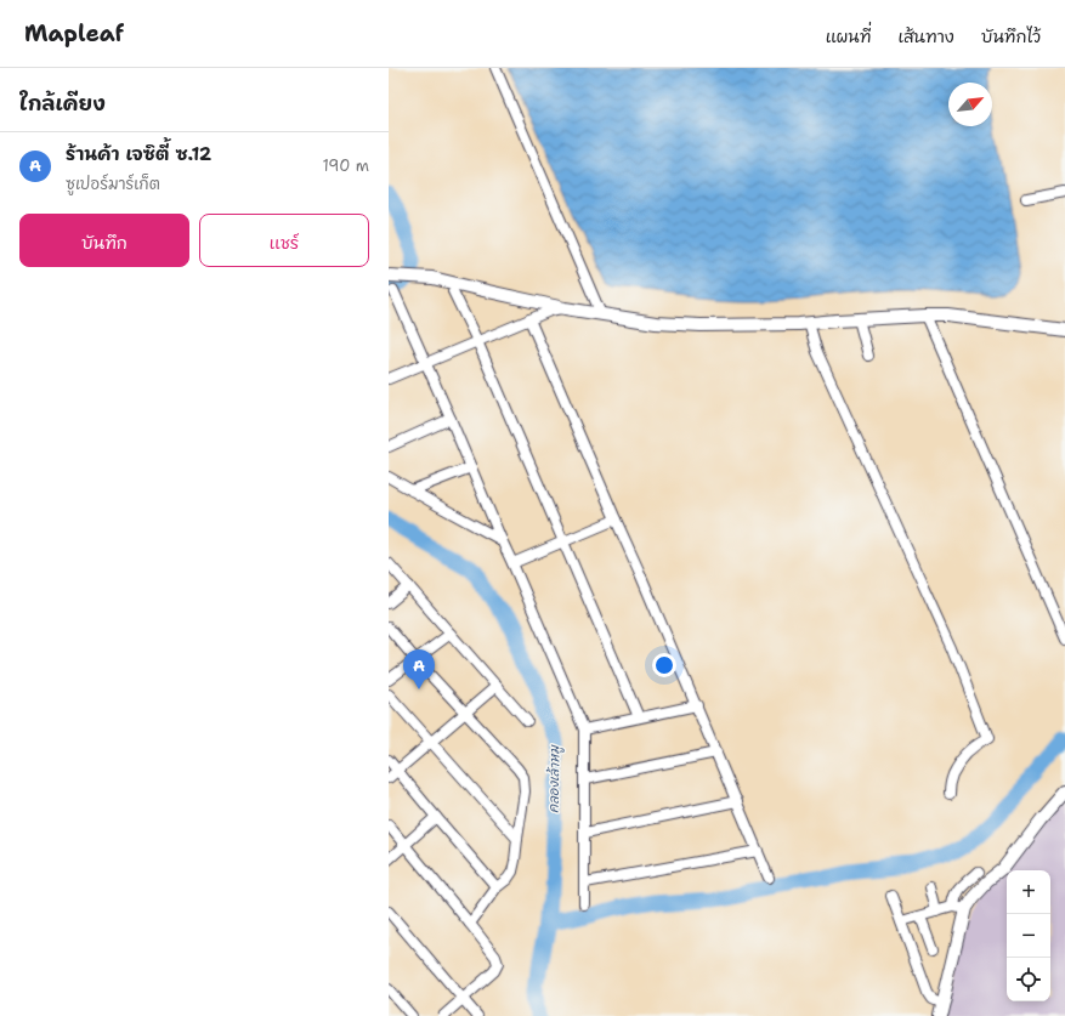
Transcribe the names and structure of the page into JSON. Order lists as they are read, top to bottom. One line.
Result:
{"water":["คลองเล้าหมู"],"north":"top right","page":{"header":"Mapleaf","nav":["แผนที่","เส้นทาง","บันทึกไว้"],"heading":"ใกล้เคียง","list":[{"mark":"A","name":"ร้านค้า เจซิตี้ ซ.12","note":"ซูเปอร์มาร์เก็ต","value":"190 m"}],"buttons":["บันทึก","แชร์"],"pins":"A","map_buttons":["+","−"]}}
